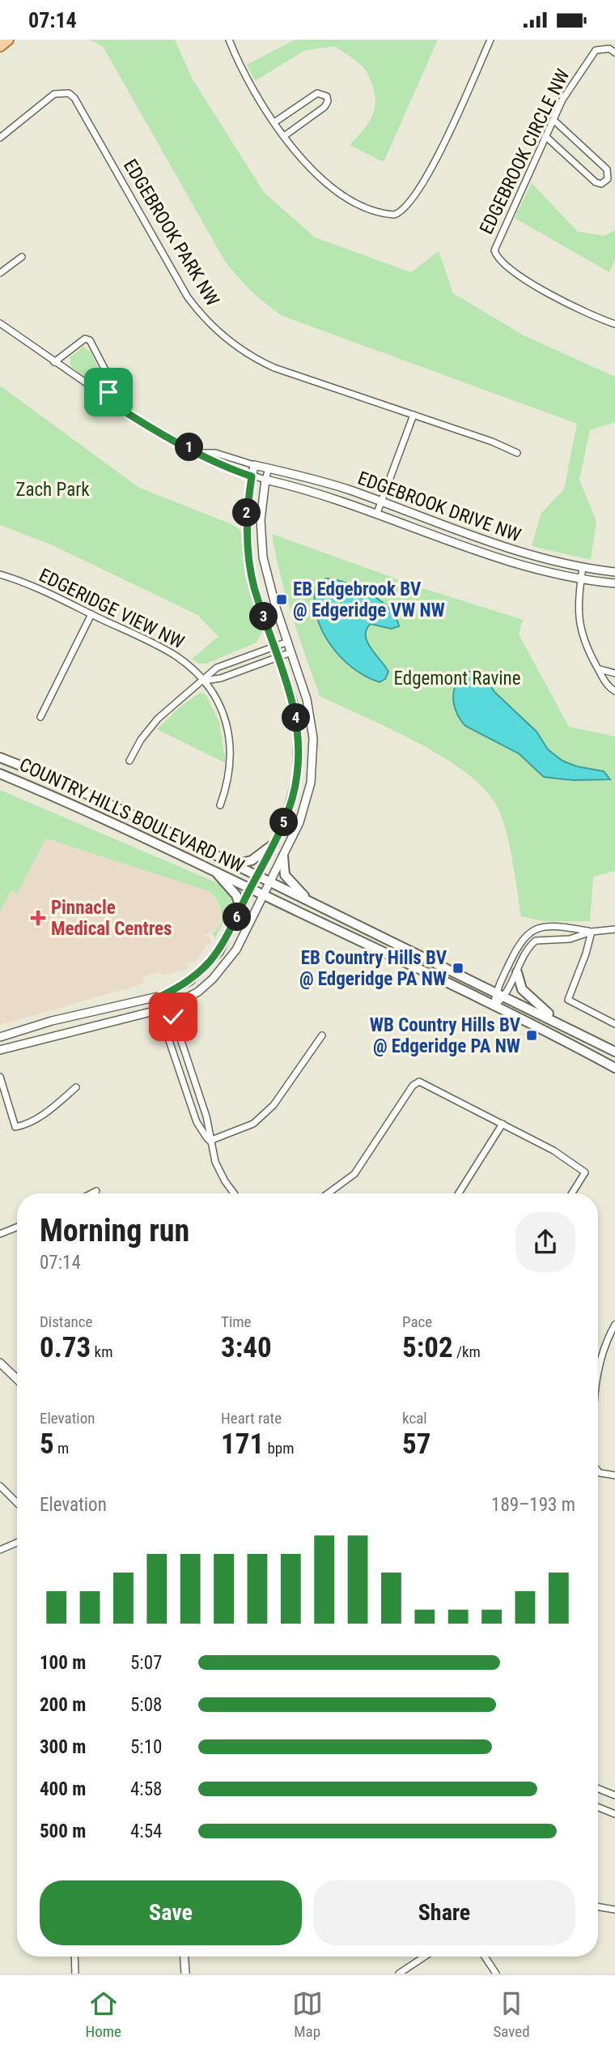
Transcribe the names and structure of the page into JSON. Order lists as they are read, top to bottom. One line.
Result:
{"streets":{"main road":["COUNTRY HILLS BOULEVARD NW"],"street":["EDGEBROOK CIRCLE NW","EDGEBROOK PARK NW","EDGEBROOK DRIVE NW","EDGERIDGE VIEW NW"]},"parks":["Zach Park","Edgemont Ravine"],"places":{"transit":["EB Edgebrook BV @ Edgeridge VW NW","EB Country Hills BV @ Edgeridge PA NW","WB Country Hills BV @ Edgeridge PA NW"],"health":["Pinnacle Medical Centres"]},"page":{"status":"07:14","pins":["1","2","3","4","5","6"],"heading":["Morning run","07:14"],"stats":[["Distance","0.73 km"],["Time","3:40"],["Pace","5:02 /km"],["Elevation","5 m"],["Heart rate","171 bpm"],["kcal","57"]],"chart":["Elevation","189–193 m"],"list":[{"name":"100 m","note":"5:07"},{"name":"200 m","note":"5:08"},{"name":"300 m","note":"5:10"},{"name":"400 m","note":"4:58"},{"name":"500 m","note":"4:54"}],"buttons":["Save","Share"],"tabs":["Home","Map","Saved"]}}
